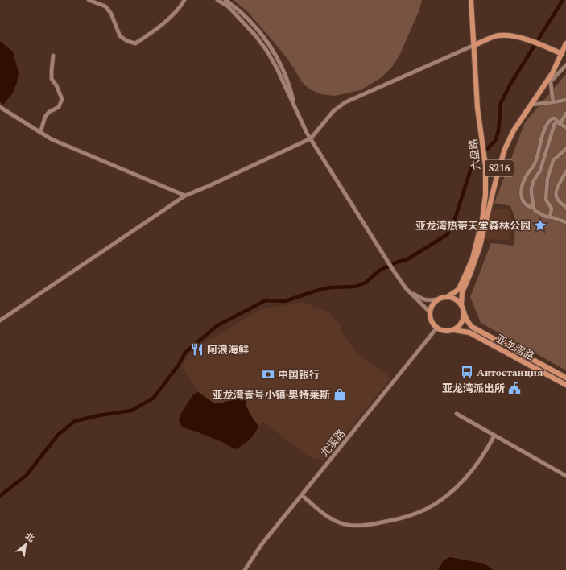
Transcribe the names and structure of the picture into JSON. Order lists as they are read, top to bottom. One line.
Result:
{"streets":{"main road":["六盘路","S216","亚龙湾路"],"street":["龙溪路"]},"crossings":[["六盘路","S216"],["六盘路","亚龙湾路"],["六盘路","龙溪路"],["S216","亚龙湾路"],["S216","龙溪路"],["亚龙湾路","龙溪路"]],"places":{"place":["亚龙湾热带天堂森林公园"],"restaurant":["阿浪海鲜"],"bus stop":["Автостанция"],"bank":["中国银行"],"public building":["亚龙湾派出所"],"shop":["亚龙湾壹号小镇·奥特莱斯"]},"north":"top right"}
